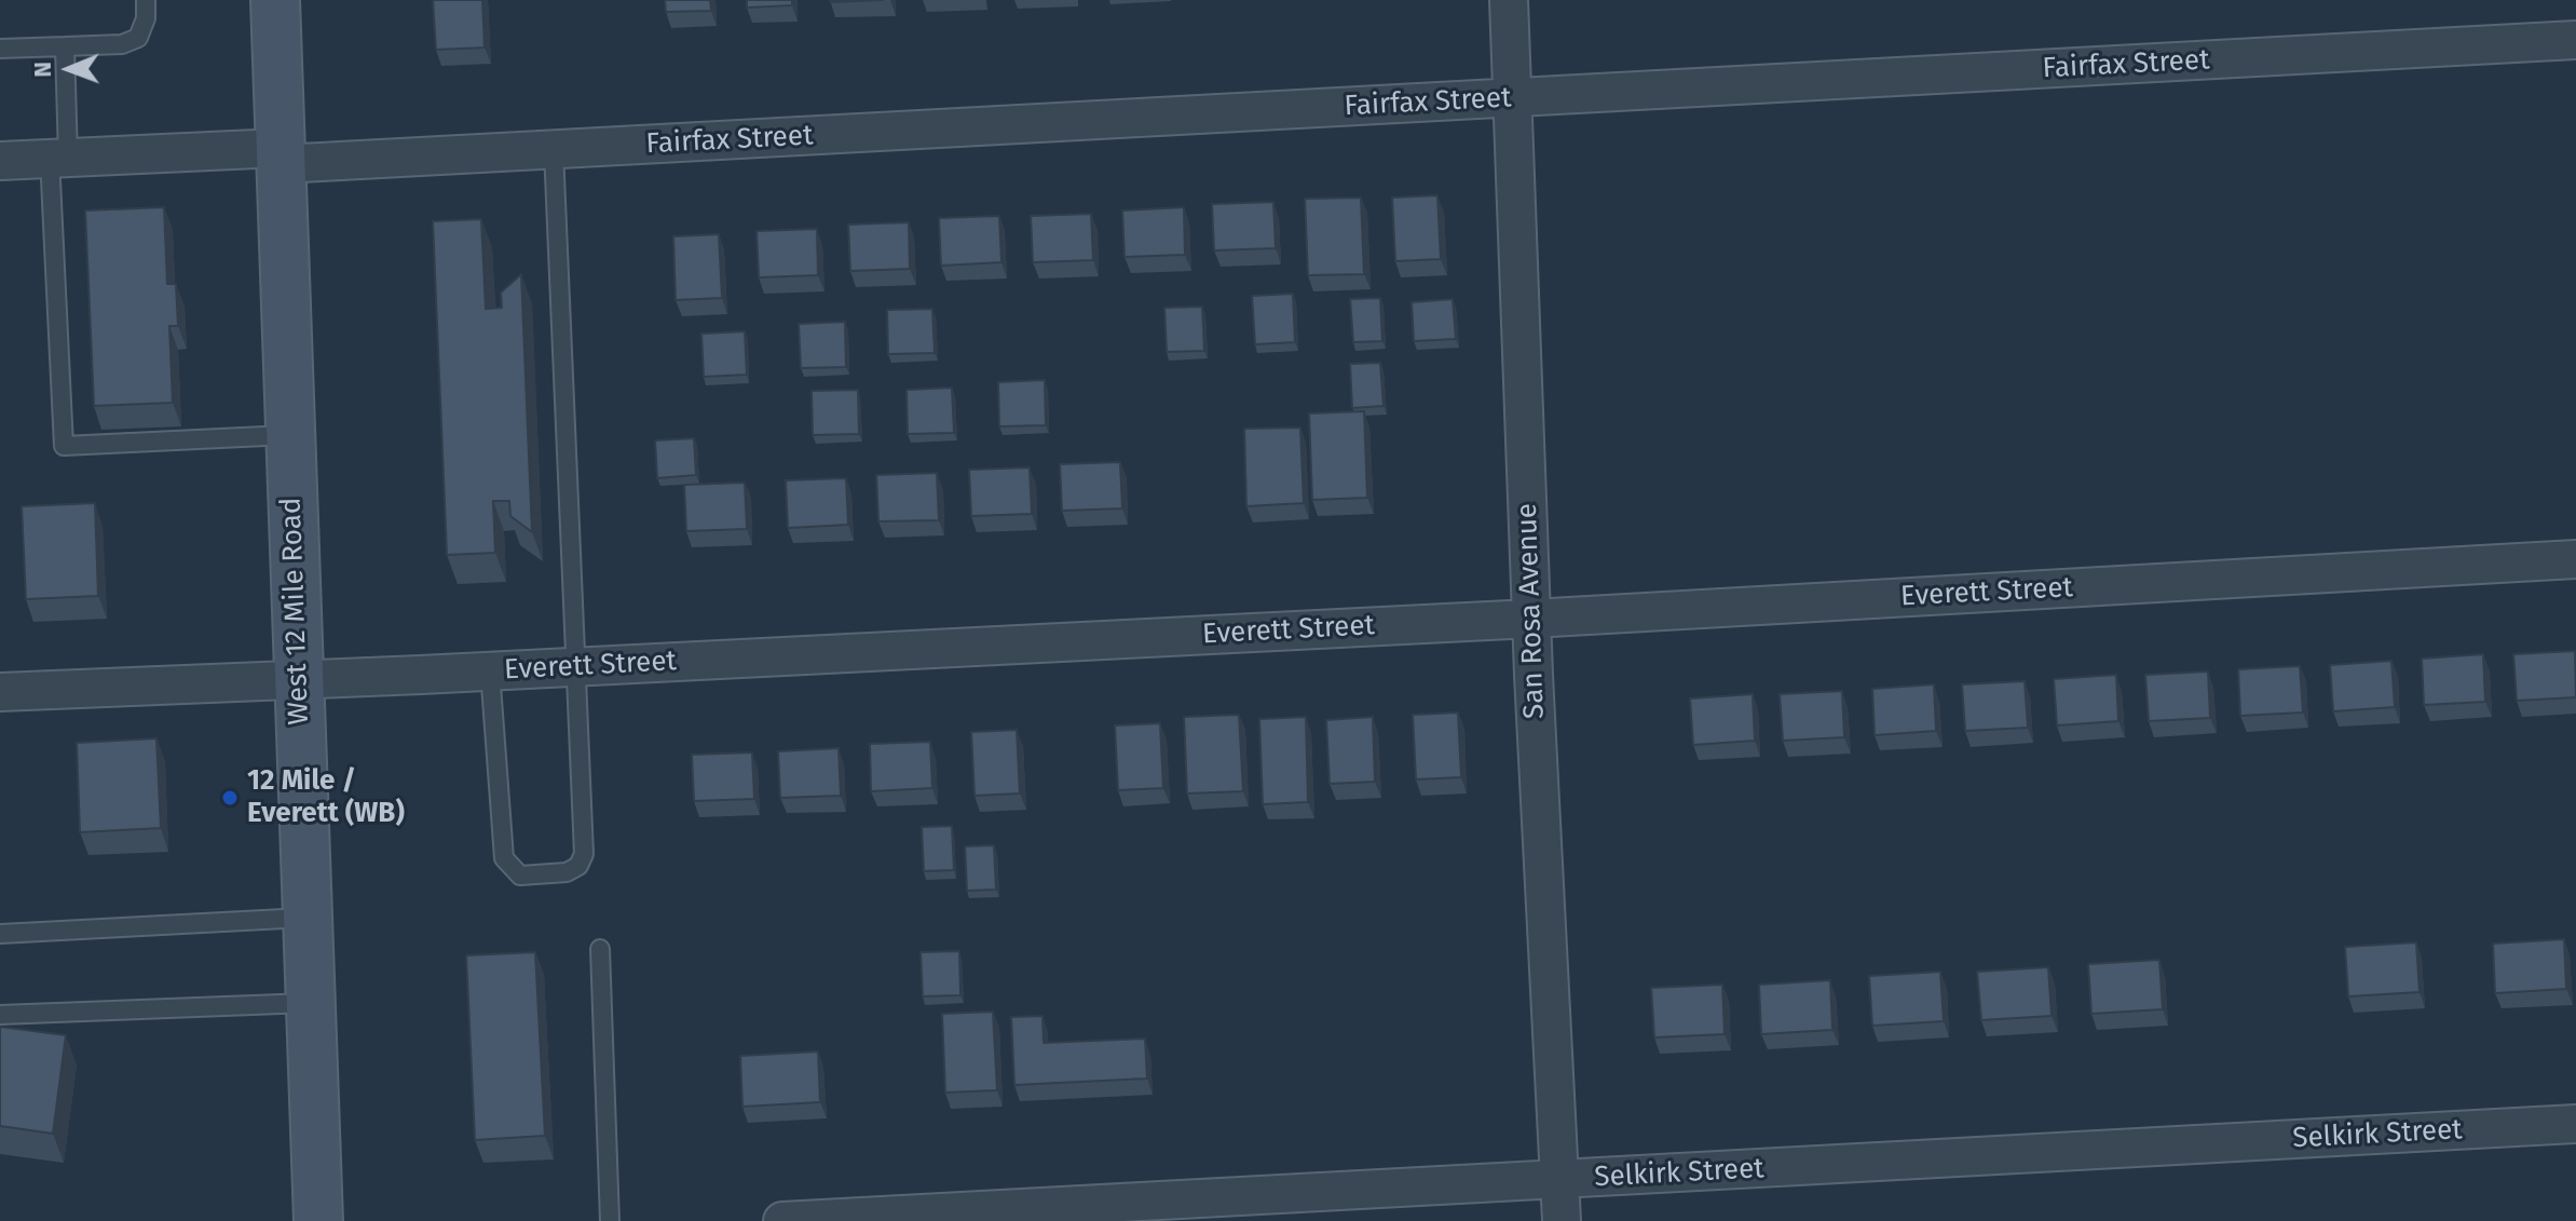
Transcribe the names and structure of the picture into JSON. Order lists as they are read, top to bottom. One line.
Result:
{"streets":{"main road":["West 12 Mile Road"],"street":["Fairfax Street","Everett Street","San Rosa Avenue","Selkirk Street"]},"crossings":[["Fairfax Street","West 12 Mile Road"],["Fairfax Street","San Rosa Avenue"],["Everett Street","West 12 Mile Road"],["Everett Street","San Rosa Avenue"],["San Rosa Avenue","Selkirk Street"]],"places":["12 Mile / Everett (WB)"],"north":"left"}
